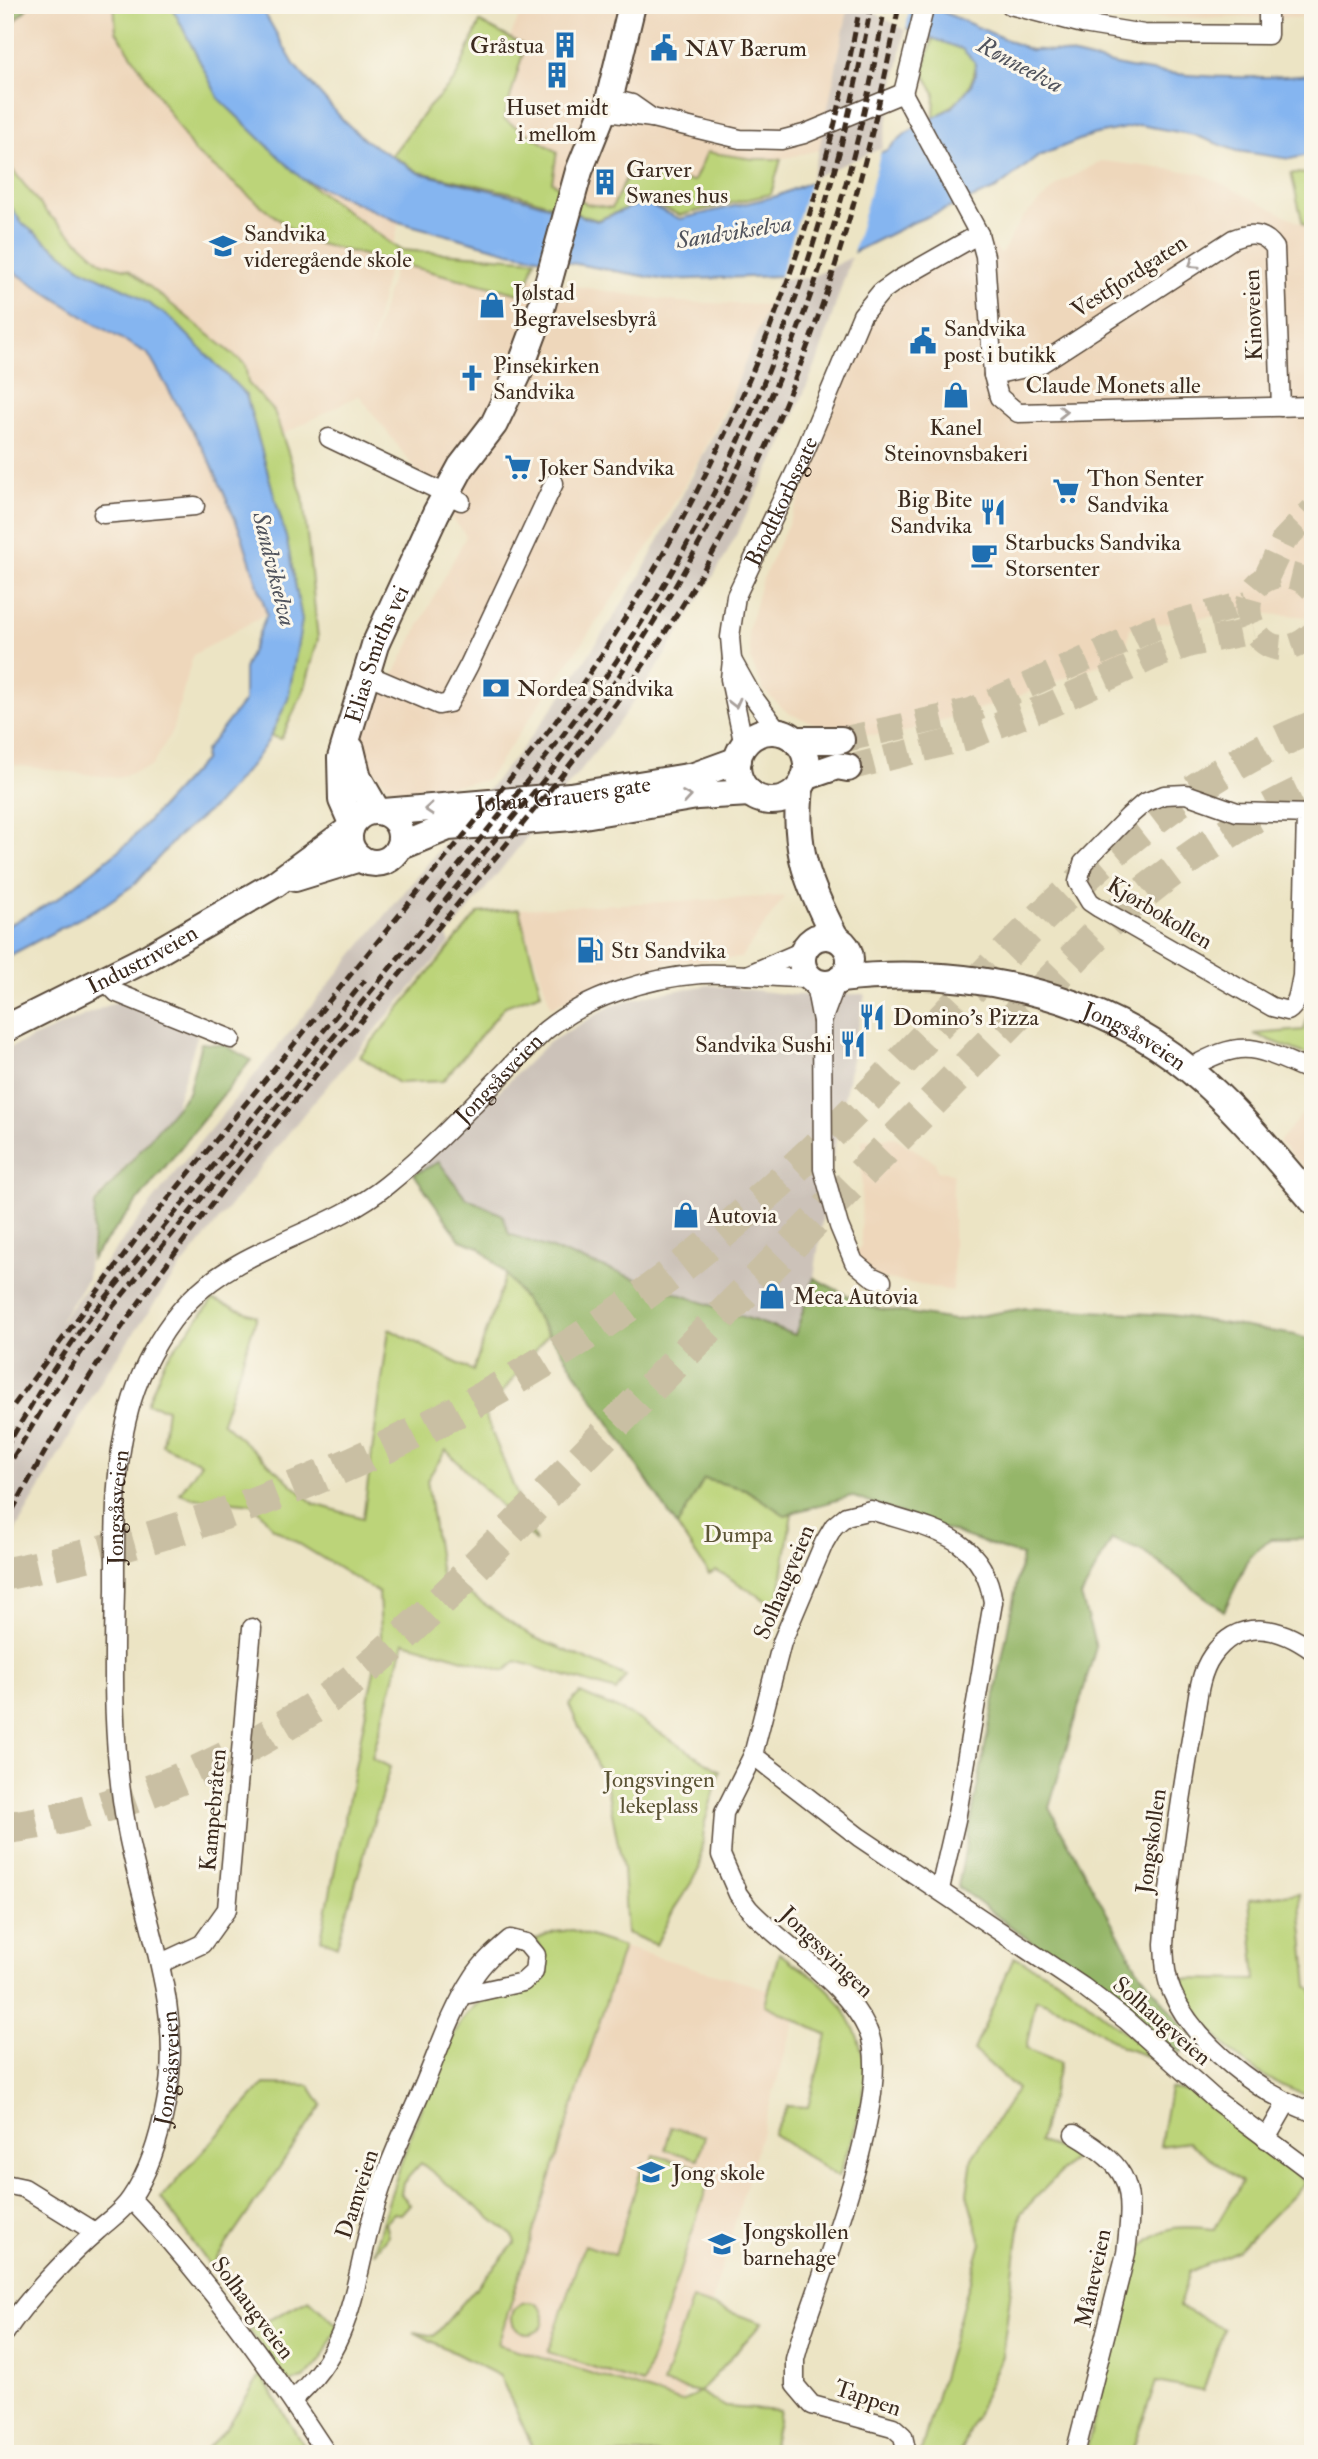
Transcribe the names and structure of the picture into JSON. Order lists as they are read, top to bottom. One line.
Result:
{"streets":{"main road":["Elias Smiths vei","Johan Grauers gate","Industriveien","Jongsåsveien"],"street":["Vestfjordgaten","Kinoveien","Claude Monets alle","Brodtkorbsgate","Kjørbokollen","Solhaugveien","Kampebråten","Jongskollen","Jongssvingen","Damveien","Måneveien","Tappen"]},"crossings":[["Vestfjordgaten","Kinoveien"],["Vestfjordgaten","Claude Monets alle"],["Kinoveien","Claude Monets alle"],["Claude Monets alle","Brodtkorbsgate"],["Brodtkorbsgate","Johan Grauers gate"],["Elias Smiths vei","Johan Grauers gate"],["Elias Smiths vei","Industriveien"],["Johan Grauers gate","Industriveien"],["Jongsåsveien","Solhaugveien"],["Jongsåsveien","Kampebråten"],["Solhaugveien","Jongssvingen"],["Solhaugveien","Damveien"],["Jongssvingen","Tappen"]],"one_way":["Vestfjordgaten","Claude Monets alle"],"water":["Rønneelva","Sandvikselva"],"parks":["Dumpa","Jongsvingen lekeplass"],"places":{"building":["Gråstua","Huset midt i mellom","Garver Swanes hus"],"public building":["NAV Bærum","Sandvika post i butikk"],"school or university":["Sandvika videregående skole","Jong skole","Jongskollen barnehage"],"shop":["Jølstad Begravelsesbyrå","Kanel Steinovnsbakeri","Autovia","Meca Autovia"],"church":["Pinsekirken Sandvika"],"supermarket":["Joker Sandvika","Thon Senter Sandvika"],"restaurant":["Big Bite Sandvika","Domino's Pizza","Sandvika Sushi"],"cafe":["Starbucks Sandvika Storsenter"],"bank":["Nordea Sandvika"],"fuel station":["St1 Sandvika"]}}
